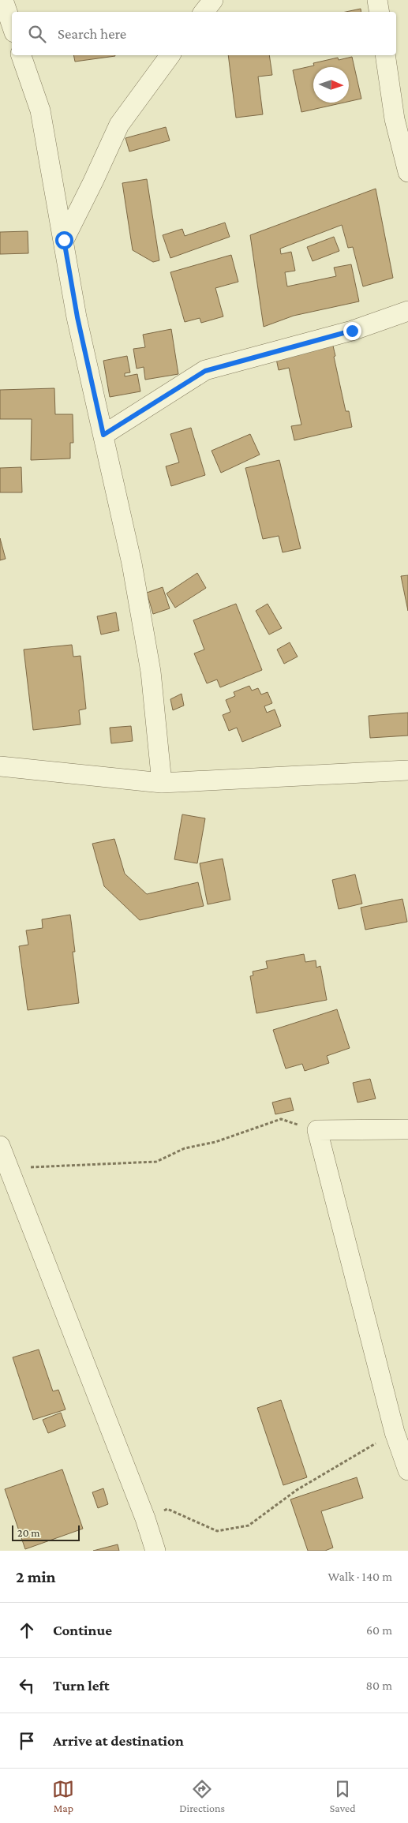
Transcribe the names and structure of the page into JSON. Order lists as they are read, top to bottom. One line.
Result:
{"scale_bar":"20 m","north":"right","page":{"search":"Search here","scale":"20 m","heading":["2 min","Walk · 140 m"],"list":[["Continue","60 m"],["Turn left","80 m"],"Arrive at destination"],"nav":["Map","Directions","Saved"]}}
